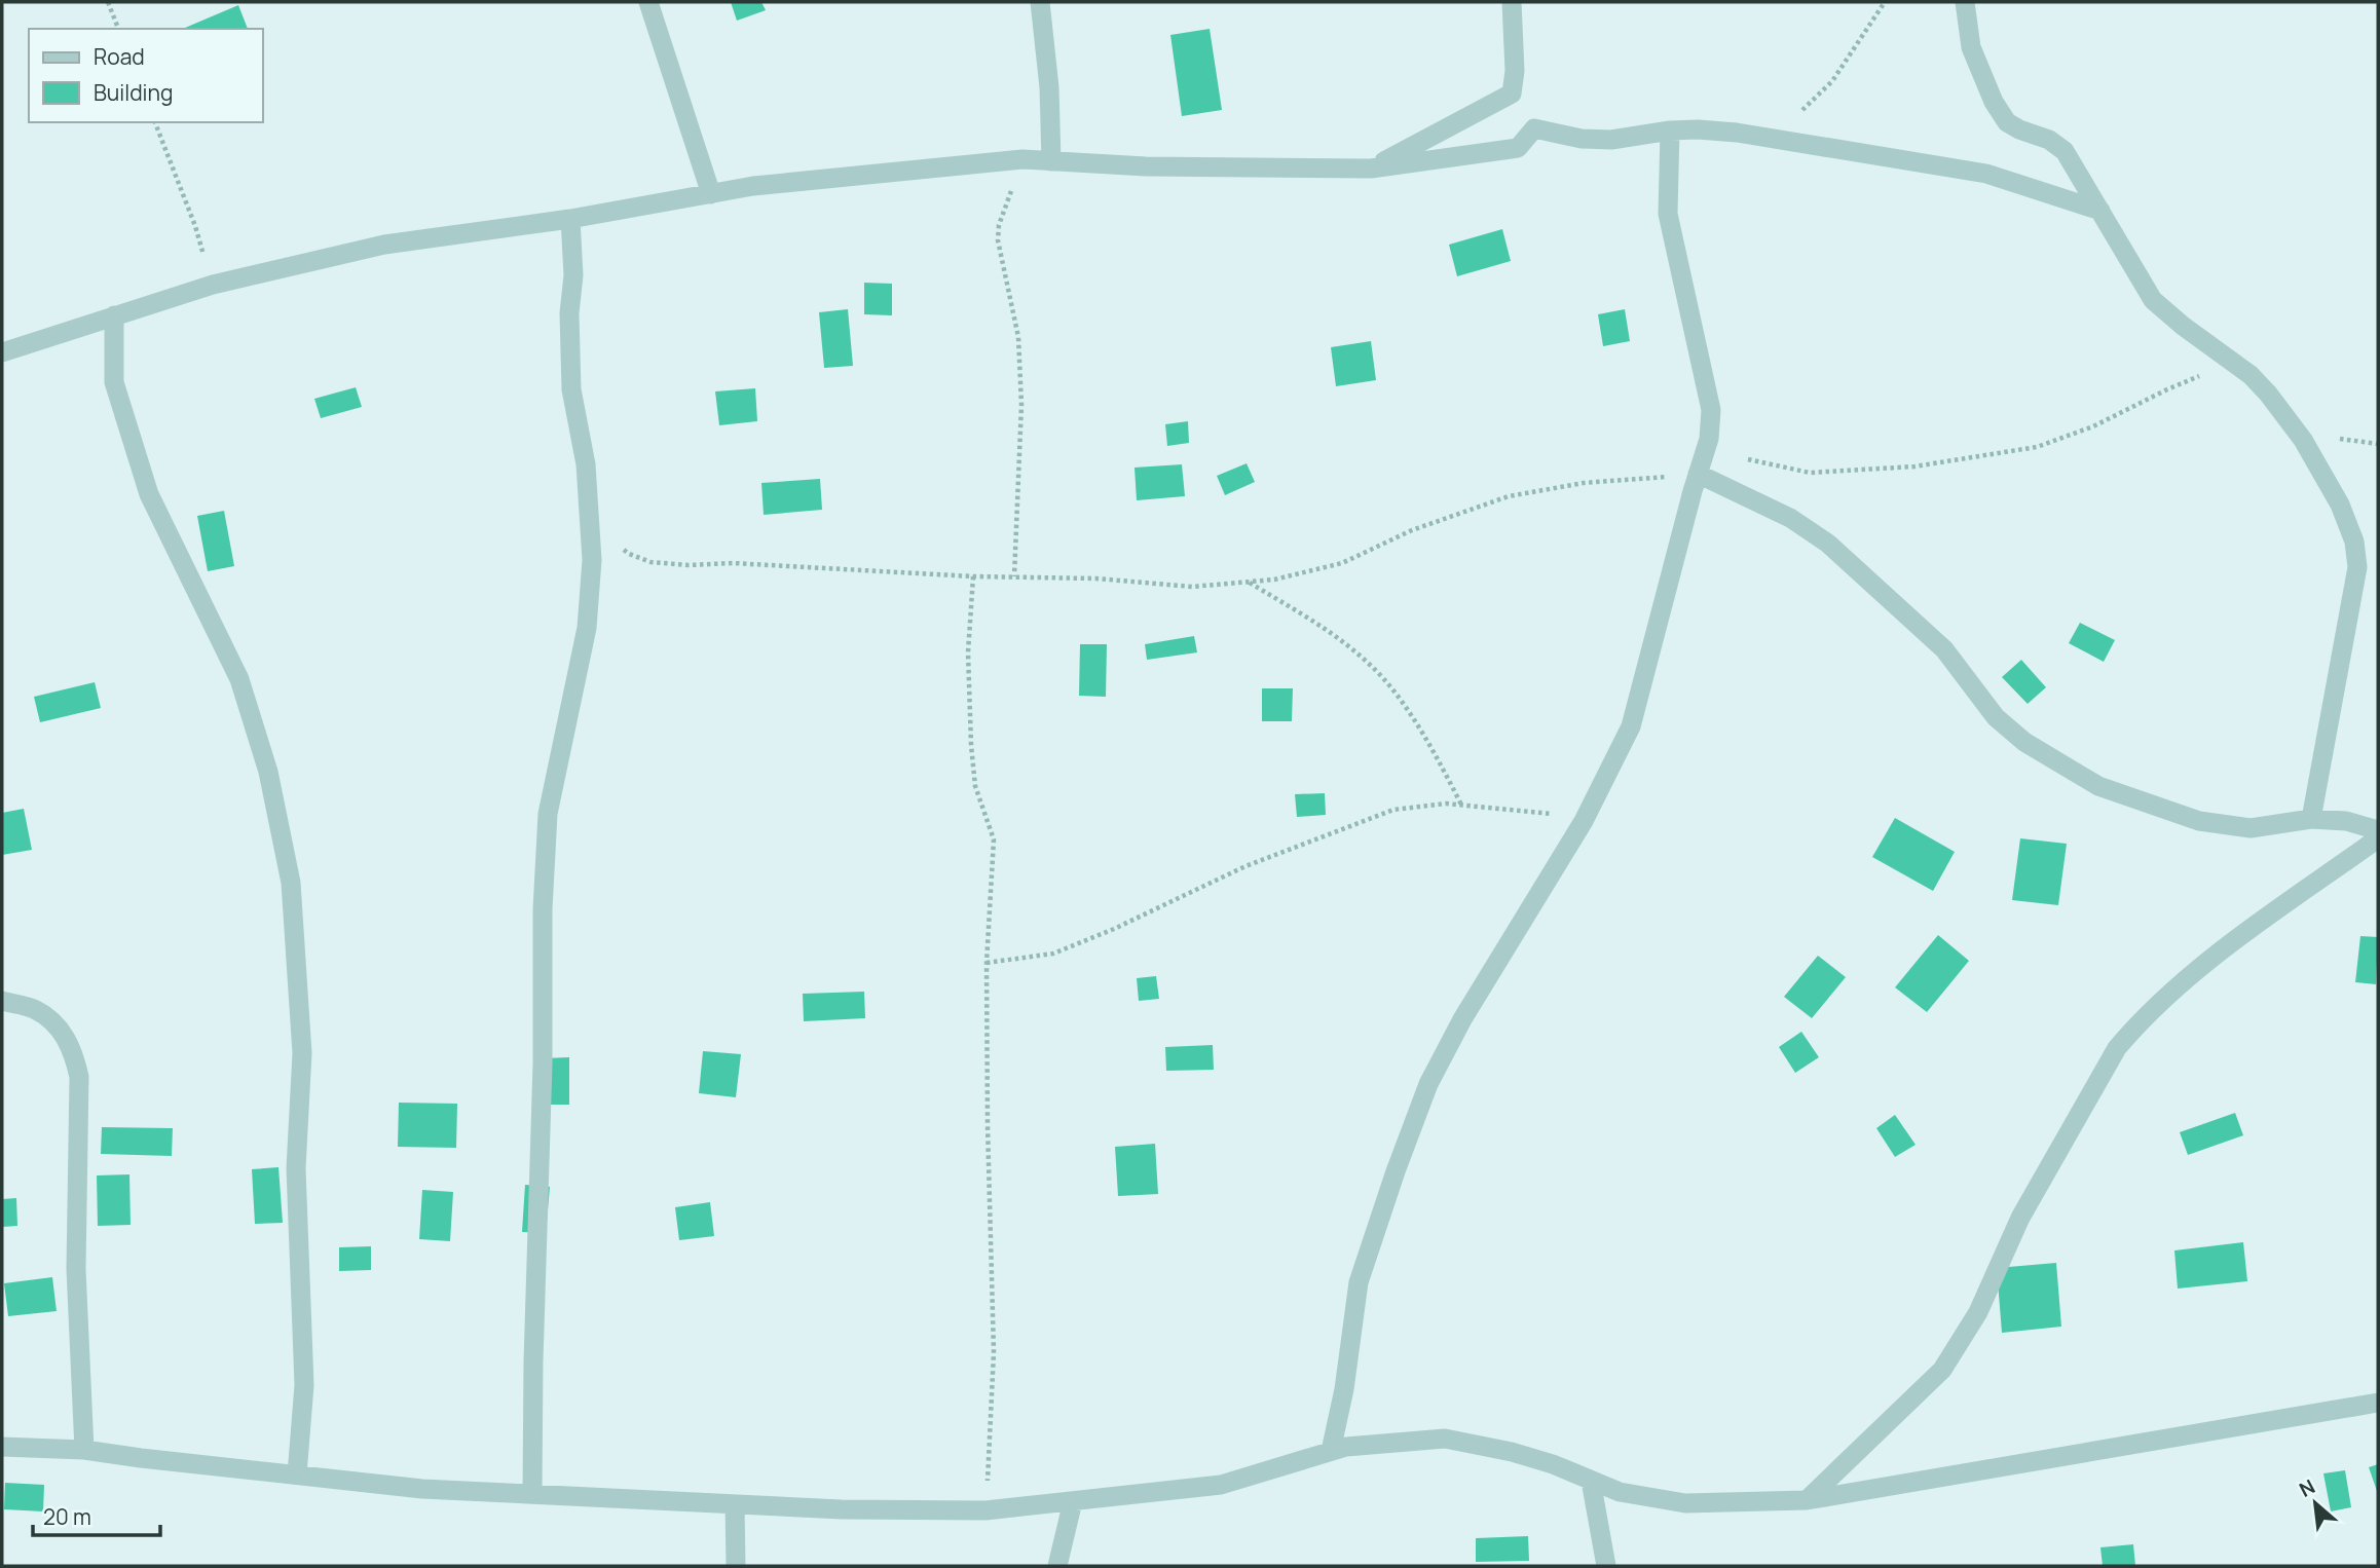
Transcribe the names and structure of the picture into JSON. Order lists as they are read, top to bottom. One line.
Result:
{"legend":["Road","Building"],"scale_bar":"20 m","north":"top left"}
